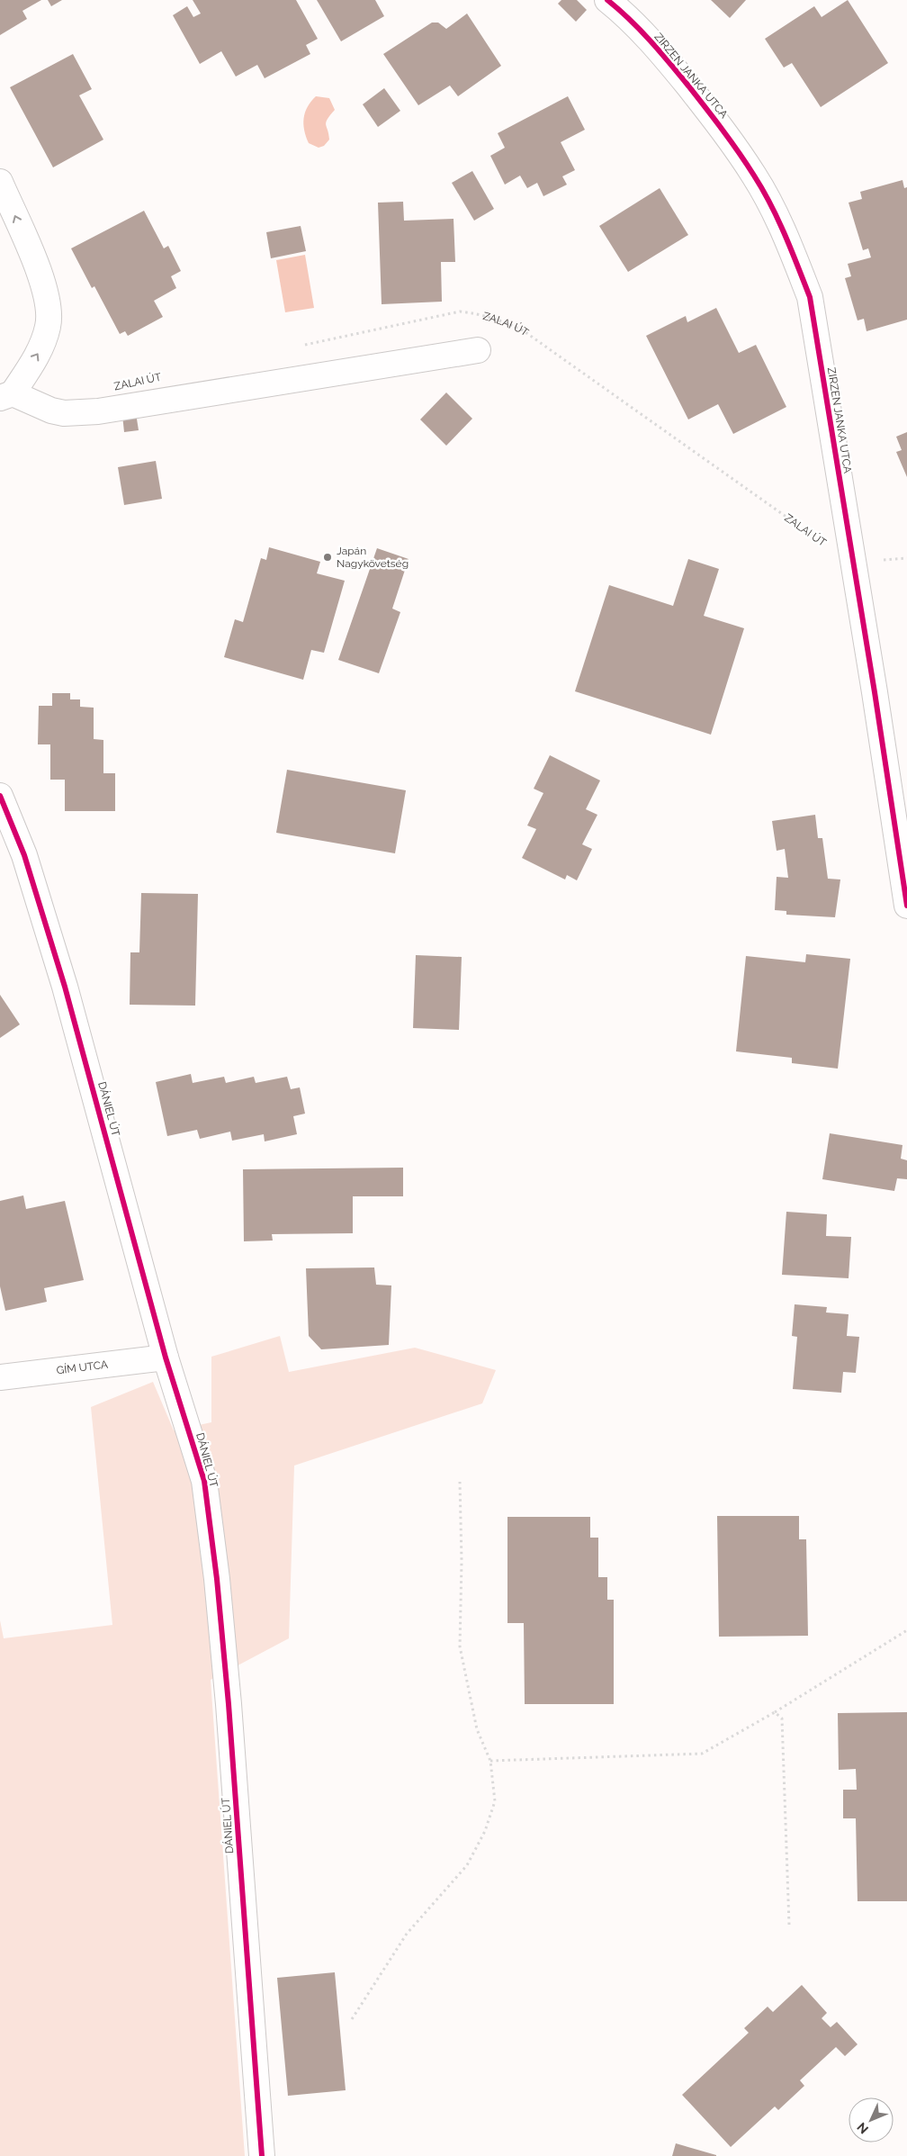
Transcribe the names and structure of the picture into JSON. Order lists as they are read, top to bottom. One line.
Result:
{"streets":{"street":["ZIRZEN JANKA UTCA","ZALAI ÚT","DÁNIEL ÚT","GÍM UTCA"]},"crossings":[["ZIRZEN JANKA UTCA","ZALAI ÚT"],["DÁNIEL ÚT","GÍM UTCA"]],"places":["Japán Nagykövetség"],"north":"bottom left"}
